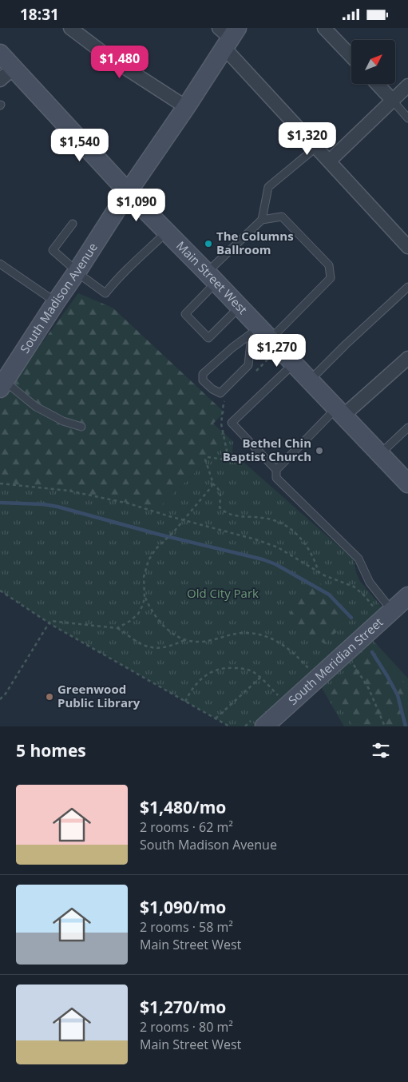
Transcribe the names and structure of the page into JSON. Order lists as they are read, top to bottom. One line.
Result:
{"streets":{"main road":["Main Street West","South Madison Avenue","South Meridian Street"]},"crossings":[["Main Street West","South Madison Avenue"]],"parks":["Old City Park"],"places":["The Columns Ballroom","Bethel Chin Baptist Church","Greenwood Public Library"],"north":"top right","page":{"status":"18:31","price":["$1,480","$1,320","$1,540","$1,090","$1,270"],"heading":"5 homes","list":[{"name":"$1,480/mo","note":"2 rooms · 62 m² · South Madison Avenue"},{"name":"$1,090/mo","note":"2 rooms · 58 m² · Main Street West"},{"name":"$1,270/mo","note":"2 rooms · 80 m² · Main Street West"}]}}
